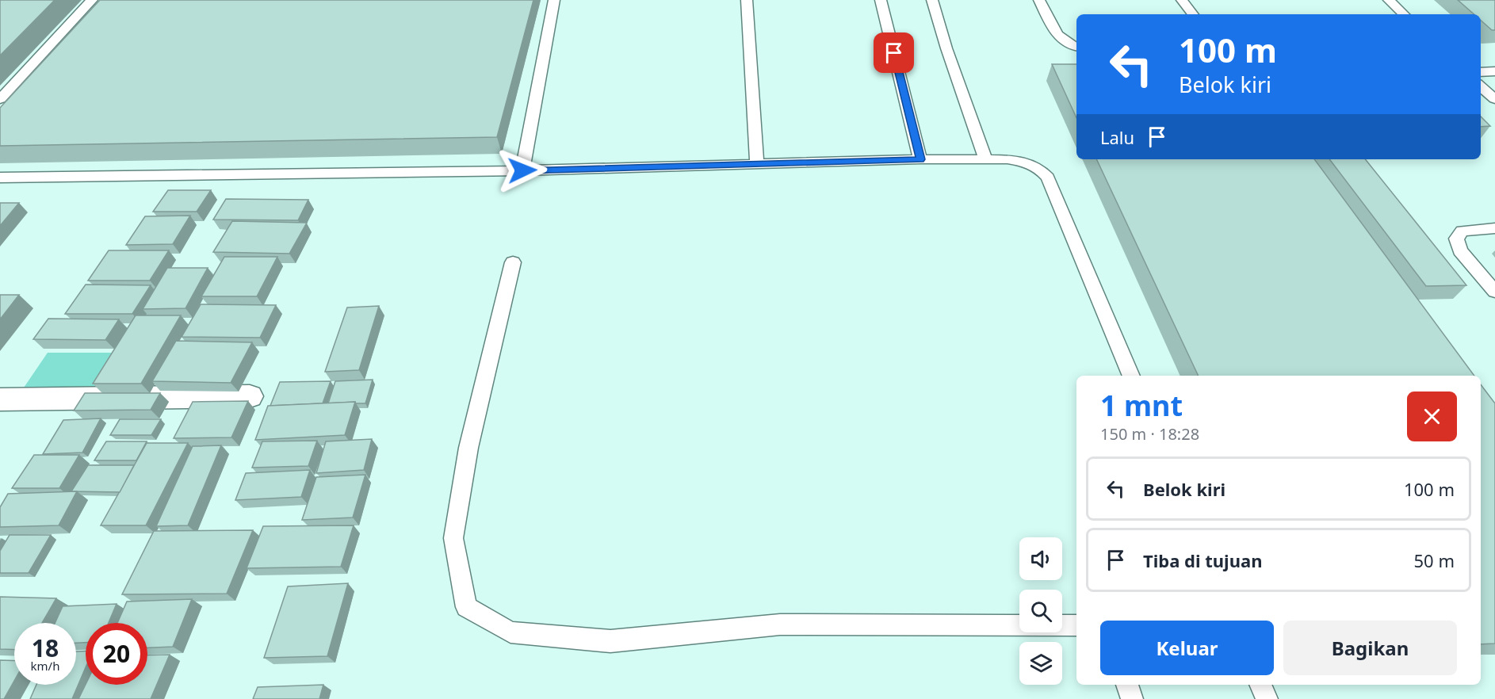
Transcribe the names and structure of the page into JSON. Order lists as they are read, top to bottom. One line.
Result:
{"page":{"turn":["100 m","Belok kiri"],"then":"Lalu","heading":["1 mnt","150 m · 18:28"],"list":[{"name":"Belok kiri","value":"100 m"},{"name":"Tiba di tujuan","value":"50 m"}],"buttons":["Keluar","Bagikan"],"speed":"18 km/h","limit":"20"}}
